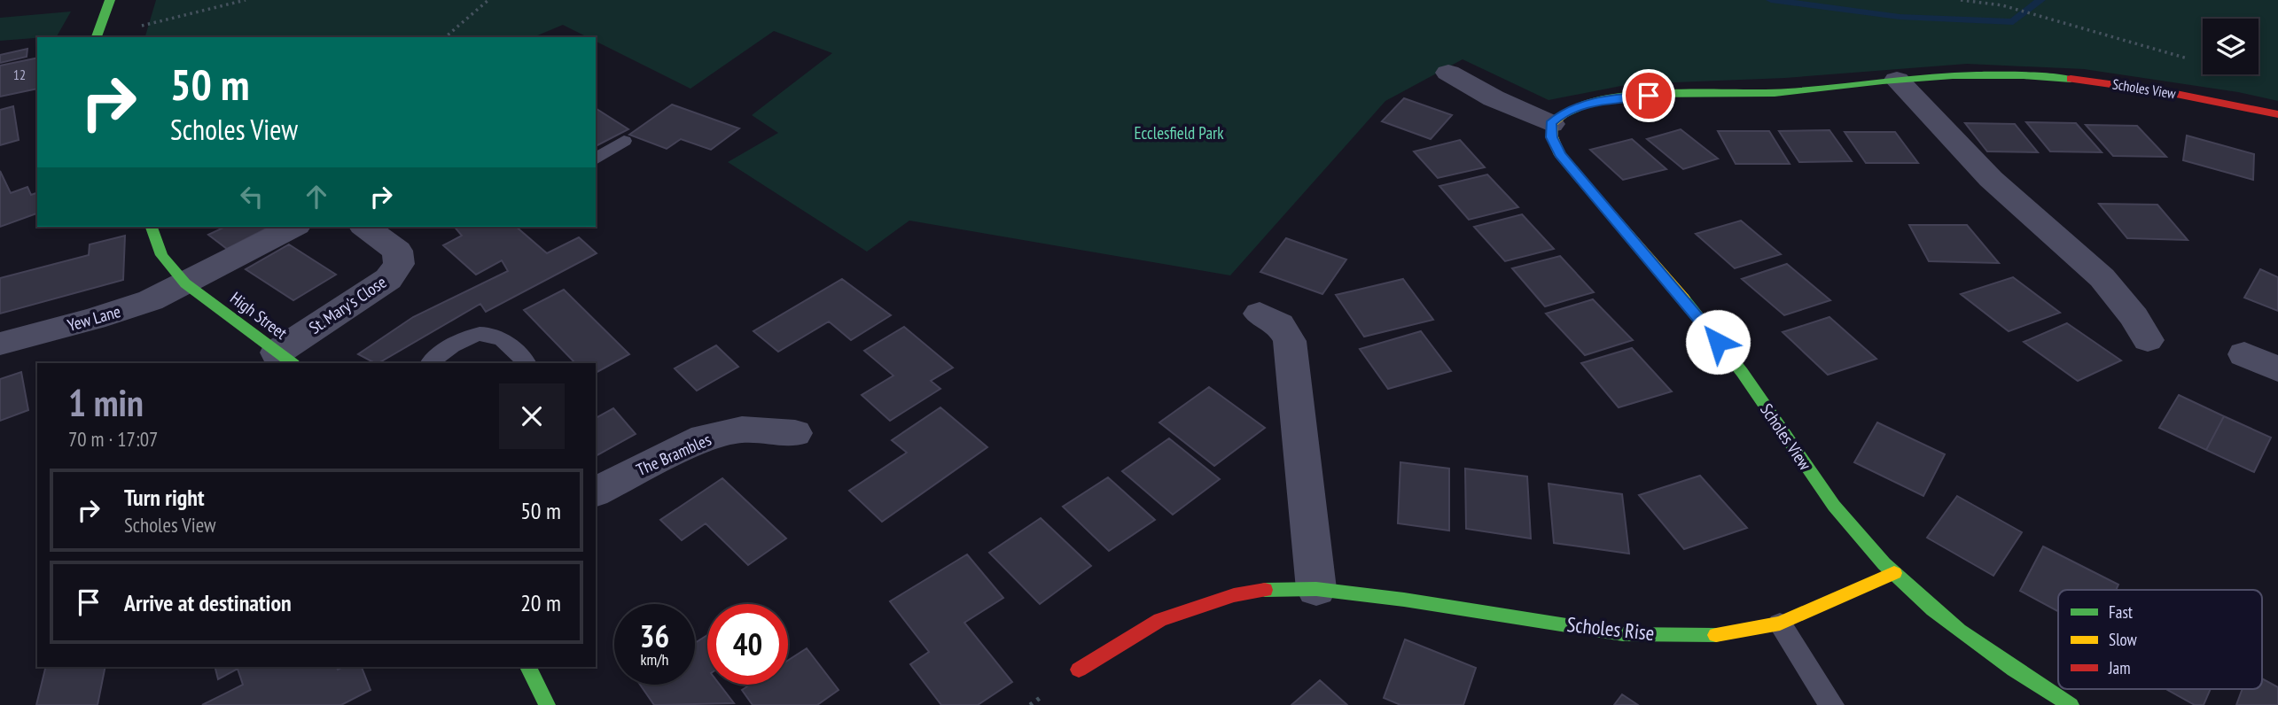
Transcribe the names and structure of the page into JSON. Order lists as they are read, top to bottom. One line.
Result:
{"streets":{"street":["Scholes View","St. Mary's Close","High Street","Yew Lane","The Brambles","Scholes Rise"]},"crossings":[["Scholes View","Scholes Rise"],["St. Mary's Close","High Street"],["High Street","Yew Lane"]],"parks":["Ecclesfield Park"],"house_numbers":["12"],"legend":["Fast","Slow","Jam"],"page":{"turn":["50 m","Scholes View"],"heading":["1 min","70 m · 17:07"],"list":[{"name":"Turn right","note":"Scholes View","value":"50 m"},{"name":"Arrive at destination","value":"20 m"}],"speed":"36 km/h","limit":"40"}}
